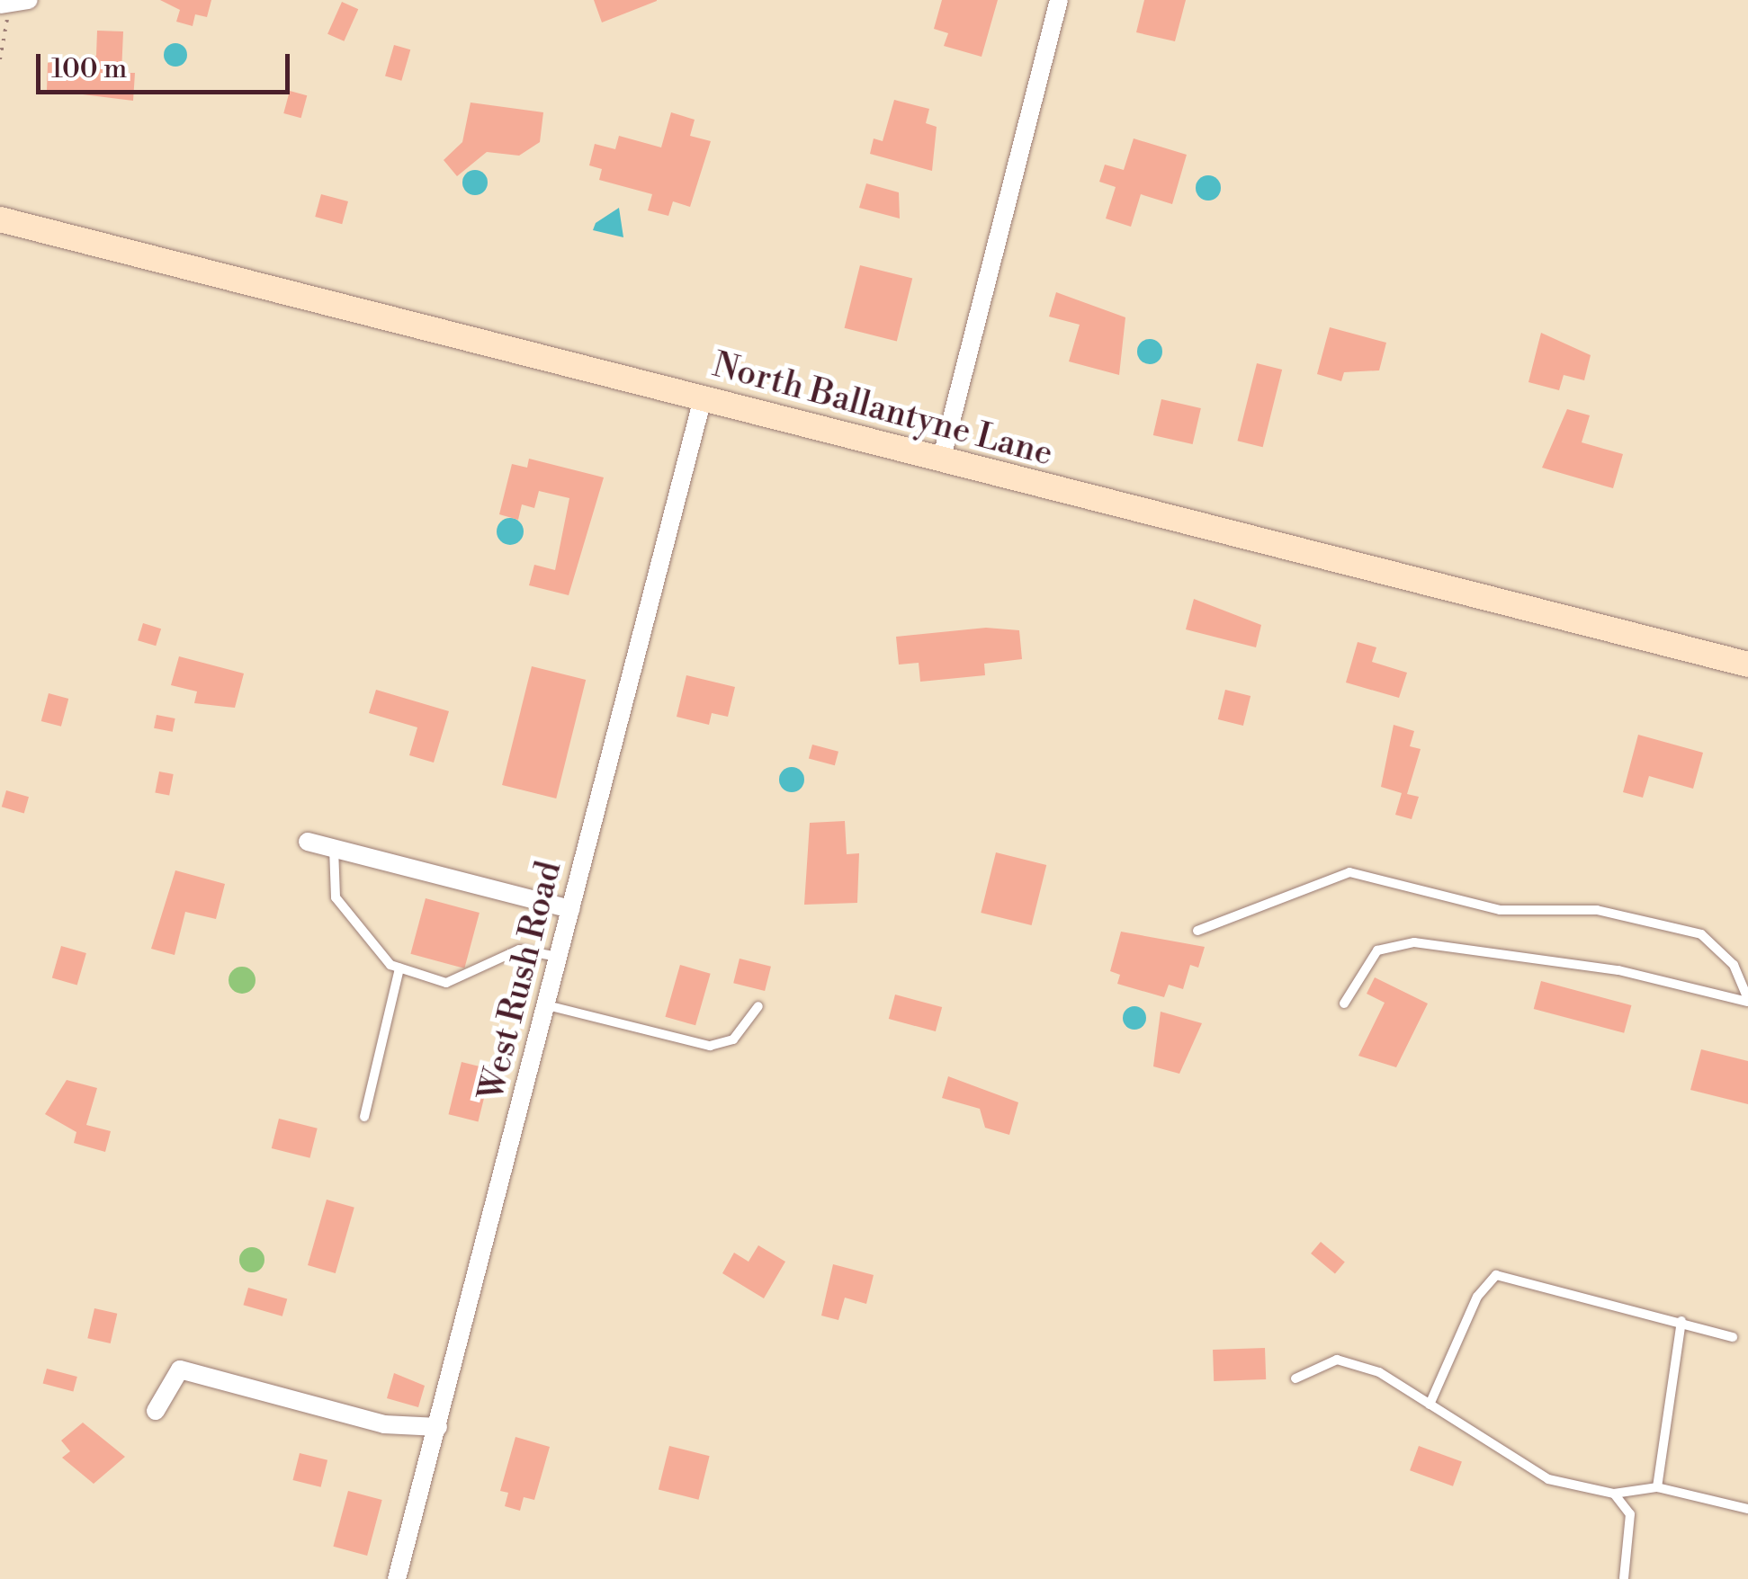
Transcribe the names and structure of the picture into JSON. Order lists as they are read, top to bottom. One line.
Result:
{"streets":{"street":["North Ballantyne Lane","West Rush Road"]},"crossings":[["North Ballantyne Lane","West Rush Road"]],"scale_bar":"100 m"}
